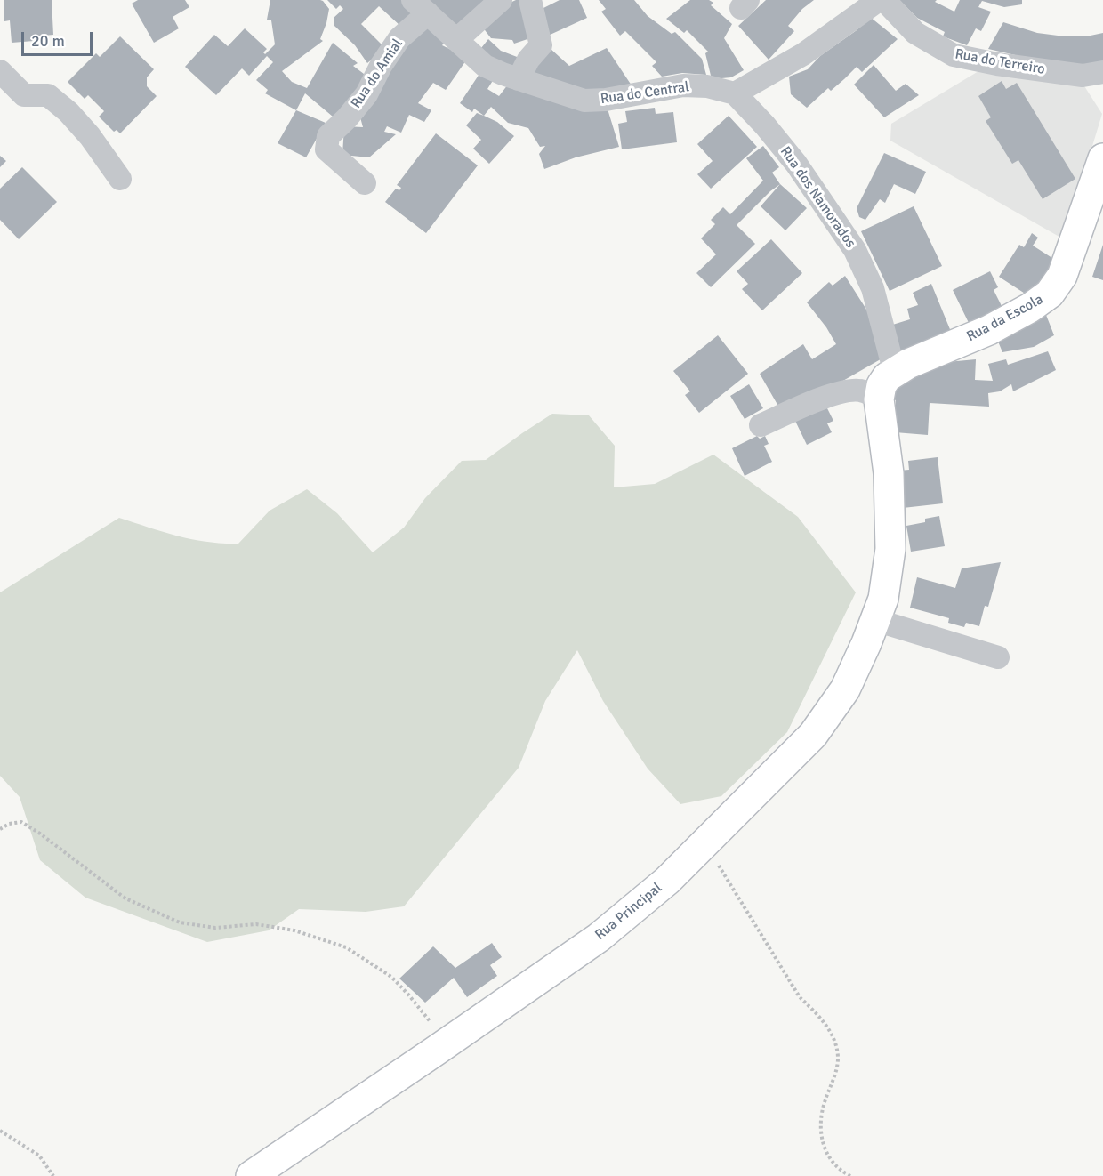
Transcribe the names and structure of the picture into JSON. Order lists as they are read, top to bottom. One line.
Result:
{"streets":{"street":["Rua do Terreiro","Rua do Amial","Rua do Central","Rua dos Namorados","Rua da Escola","Rua Principal"]},"crossings":[["Rua do Amial","Rua do Central"],["Rua do Central","Rua dos Namorados"],["Rua dos Namorados","Rua da Escola"],["Rua dos Namorados","Rua Principal"],["Rua da Escola","Rua Principal"]],"scale_bar":"20 m"}
